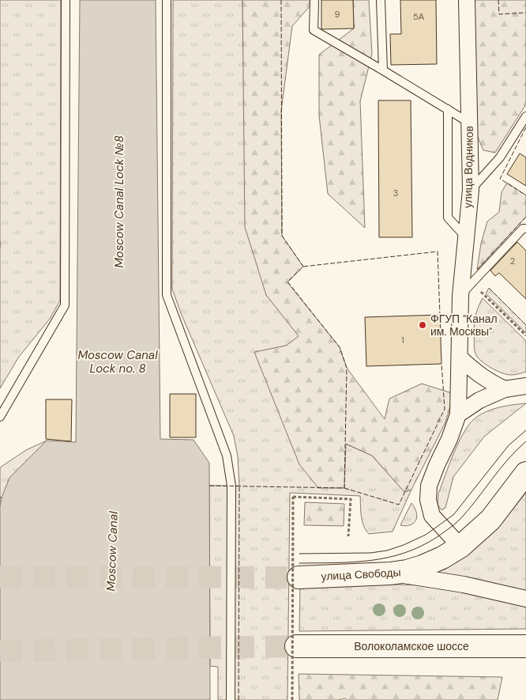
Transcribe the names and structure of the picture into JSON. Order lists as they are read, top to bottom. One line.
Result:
{"streets":{"main road":["улица Свободы","Волоколамское шоссе"],"street":["улица Водников"]},"crossings":[["улица Водников","улица Свободы"]],"water":["Moscow Canal Lock №8","Moscow Canal Lock no. 8","Moscow Canal"],"places":["ФГУП \"Канал им. Москвы\""],"house_numbers":["9","5А","3","2","1"]}
